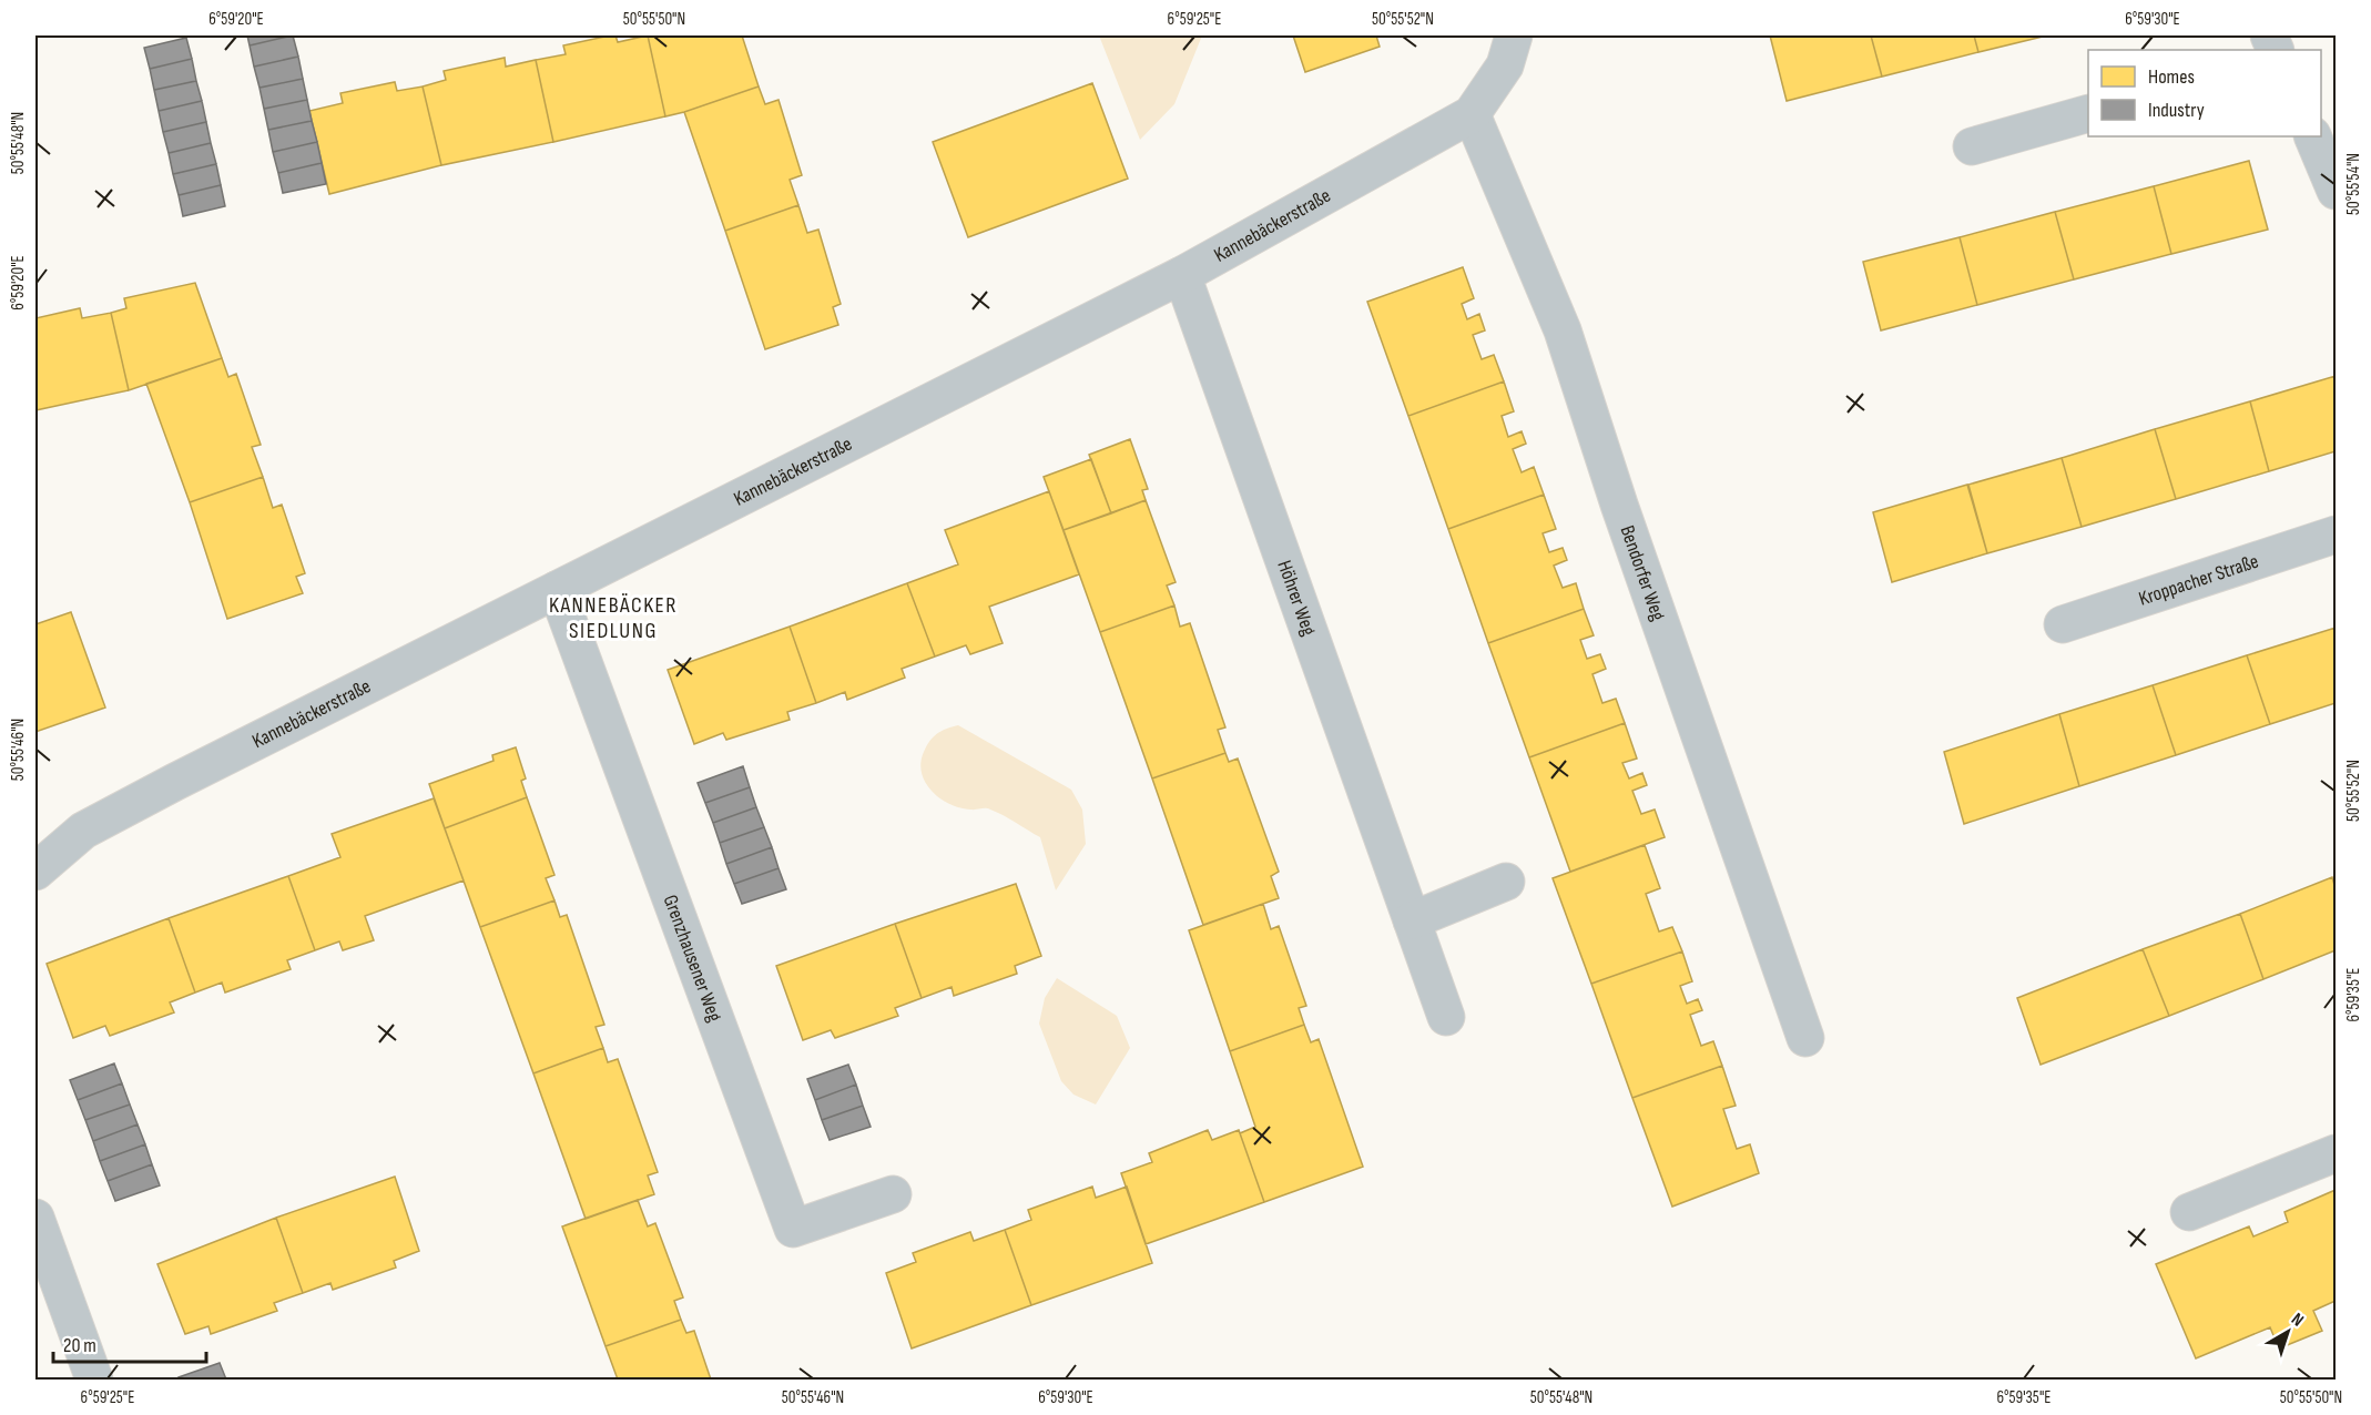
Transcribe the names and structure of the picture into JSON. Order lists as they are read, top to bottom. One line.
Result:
{"streets":{"street":["Kannebäckerstraße","Bendorfer Weg","Kroppacher Straße","Höhrer Weg","Grenzhausener Weg"]},"crossings":[["Kannebäckerstraße","Bendorfer Weg"],["Kannebäckerstraße","Höhrer Weg"],["Kannebäckerstraße","Grenzhausener Weg"]],"districts":["KANNEBÄCKER SIEDLUNG"],"legend":["Homes","Industry"],"scale_bar":"20 m","north":"top right","coordinates":["6°59'20\"E","50°55'50\"N","6°59'25\"E","50°55'52\"N","6°59'30\"E","50°55'48\"N","50°55'54\"N","50°55'46\"N","6°59'35\"E"]}
